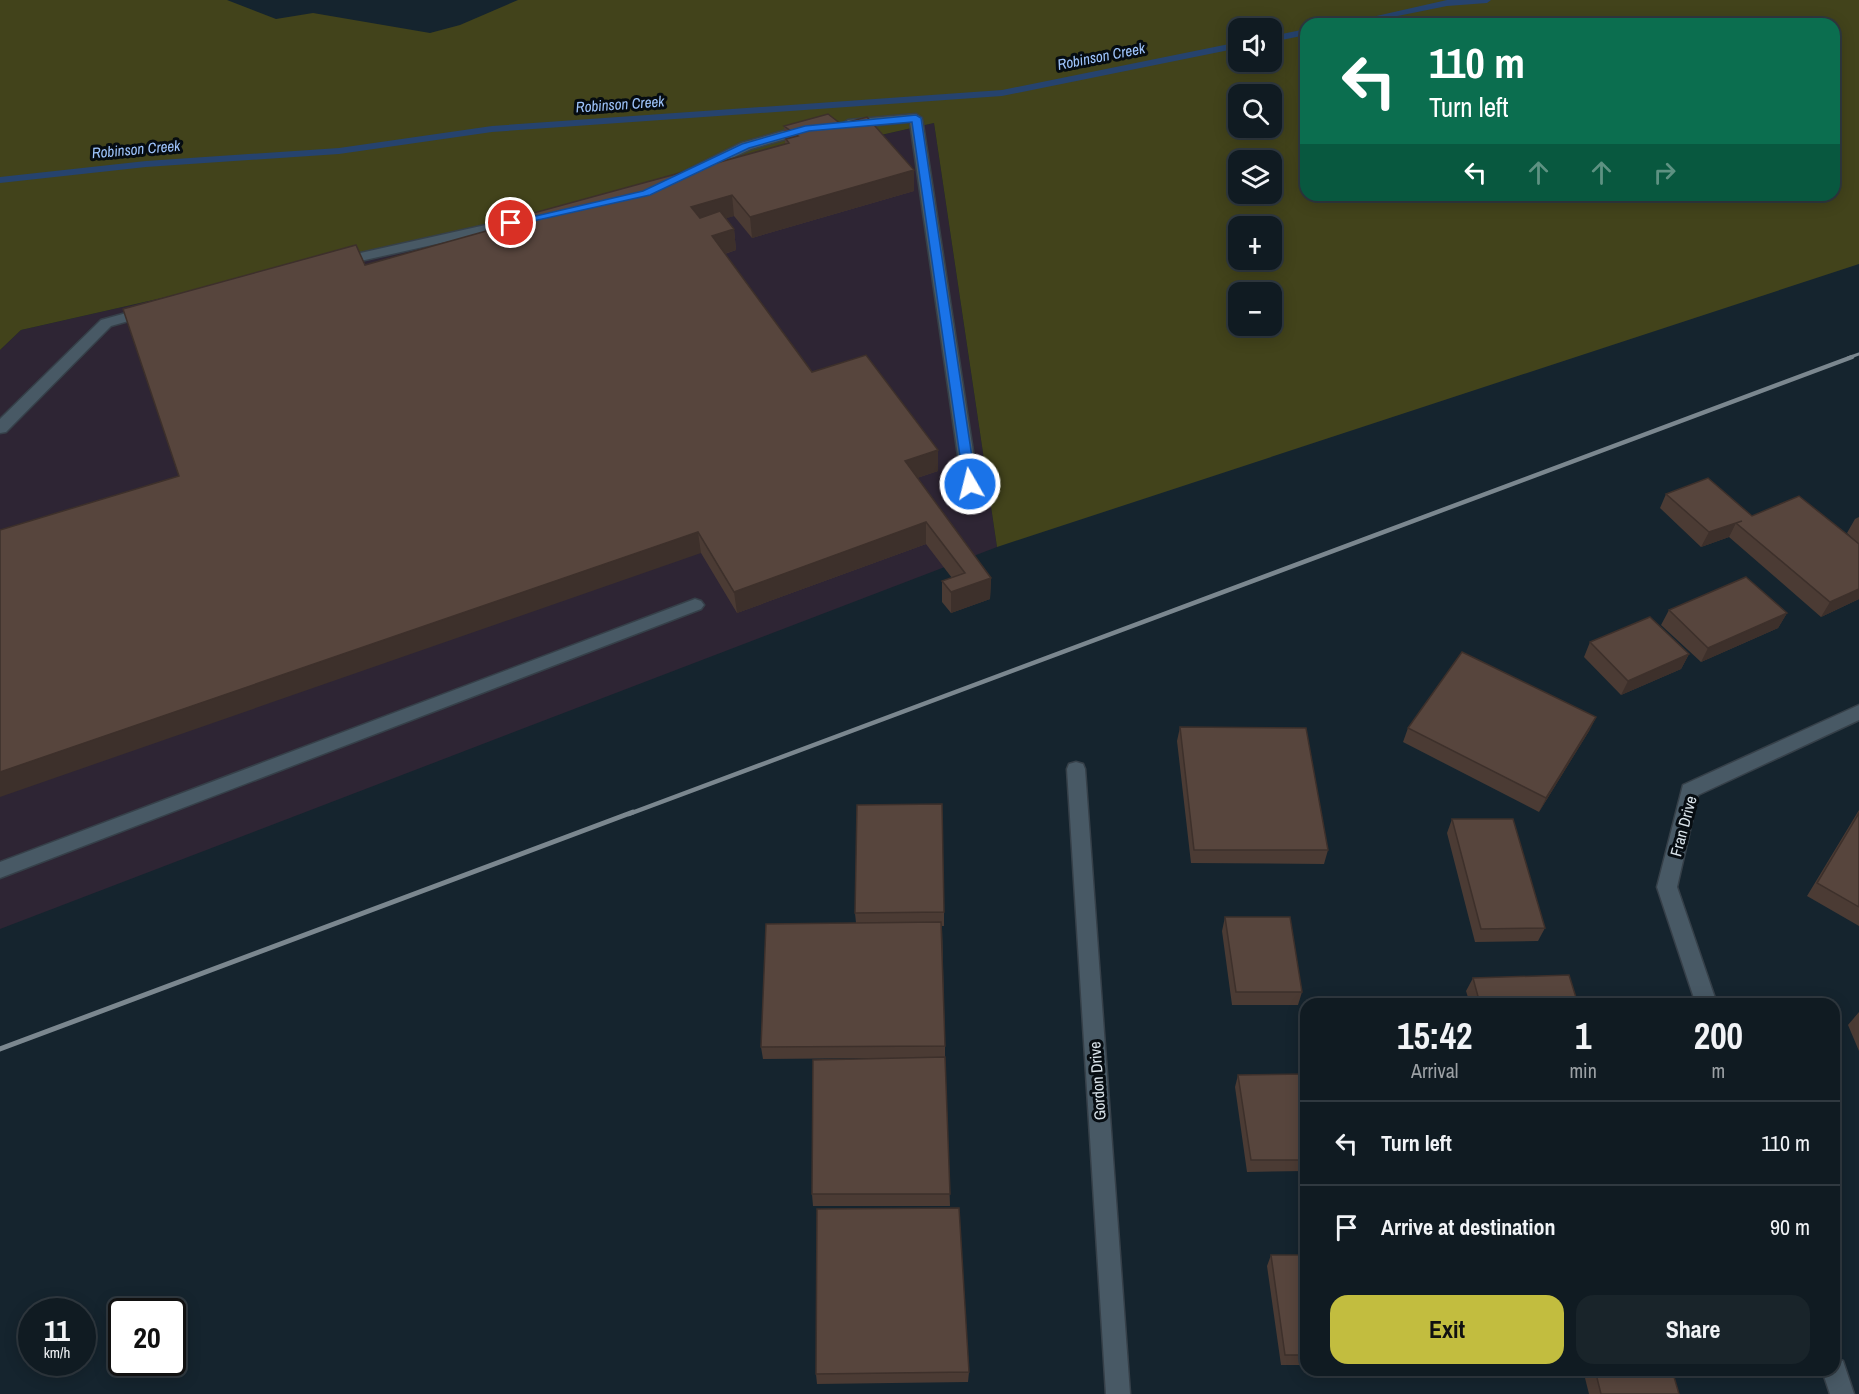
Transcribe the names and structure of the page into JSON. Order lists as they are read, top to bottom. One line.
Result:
{"streets":{"street":["Fran Drive","Gordon Drive"]},"water":["Robinson Creek"],"page":{"map_buttons":["+","−"],"turn":["110 m","Turn left"],"eta":["15:42","Arrival","1","min","200","m"],"list":[{"name":"Turn left","value":"110 m"},{"name":"Arrive at destination","value":"90 m"}],"buttons":["Exit","Share"],"speed":"11 km/h","limit":"20"}}
